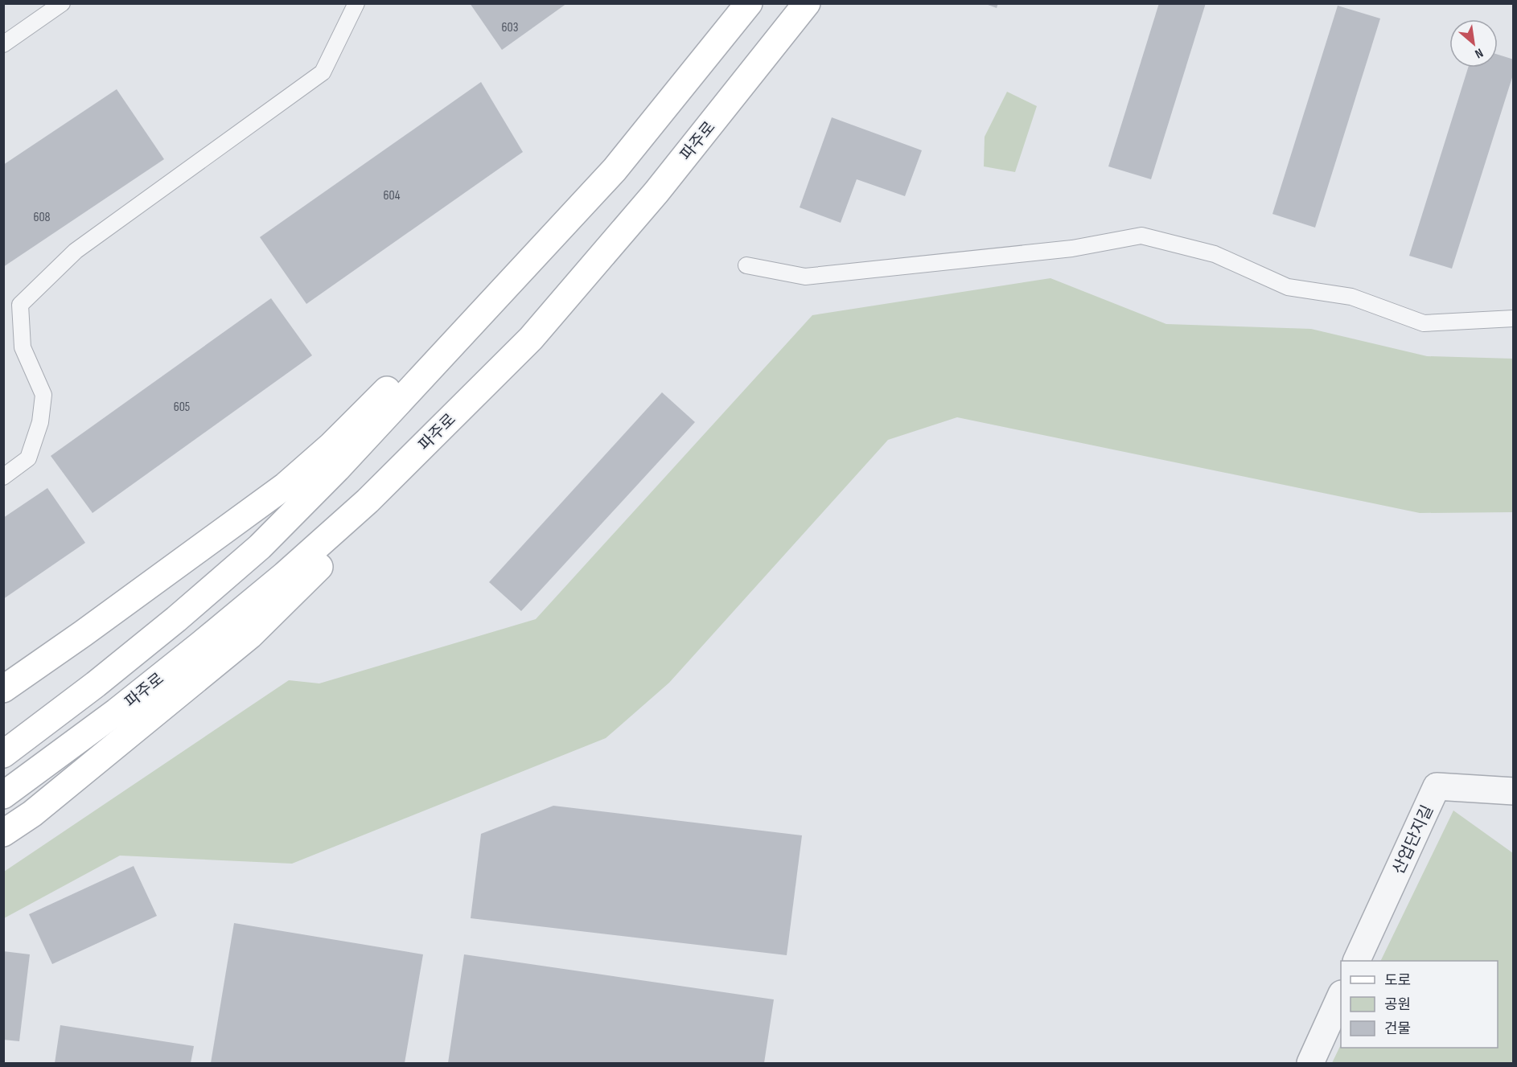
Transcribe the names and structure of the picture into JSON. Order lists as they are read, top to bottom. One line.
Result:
{"streets":{"main road":["파주로"],"street":["산업단지길"]},"house_numbers":["603","604","608","605"],"legend":["도로","공원","건물"],"north":"bottom right"}
